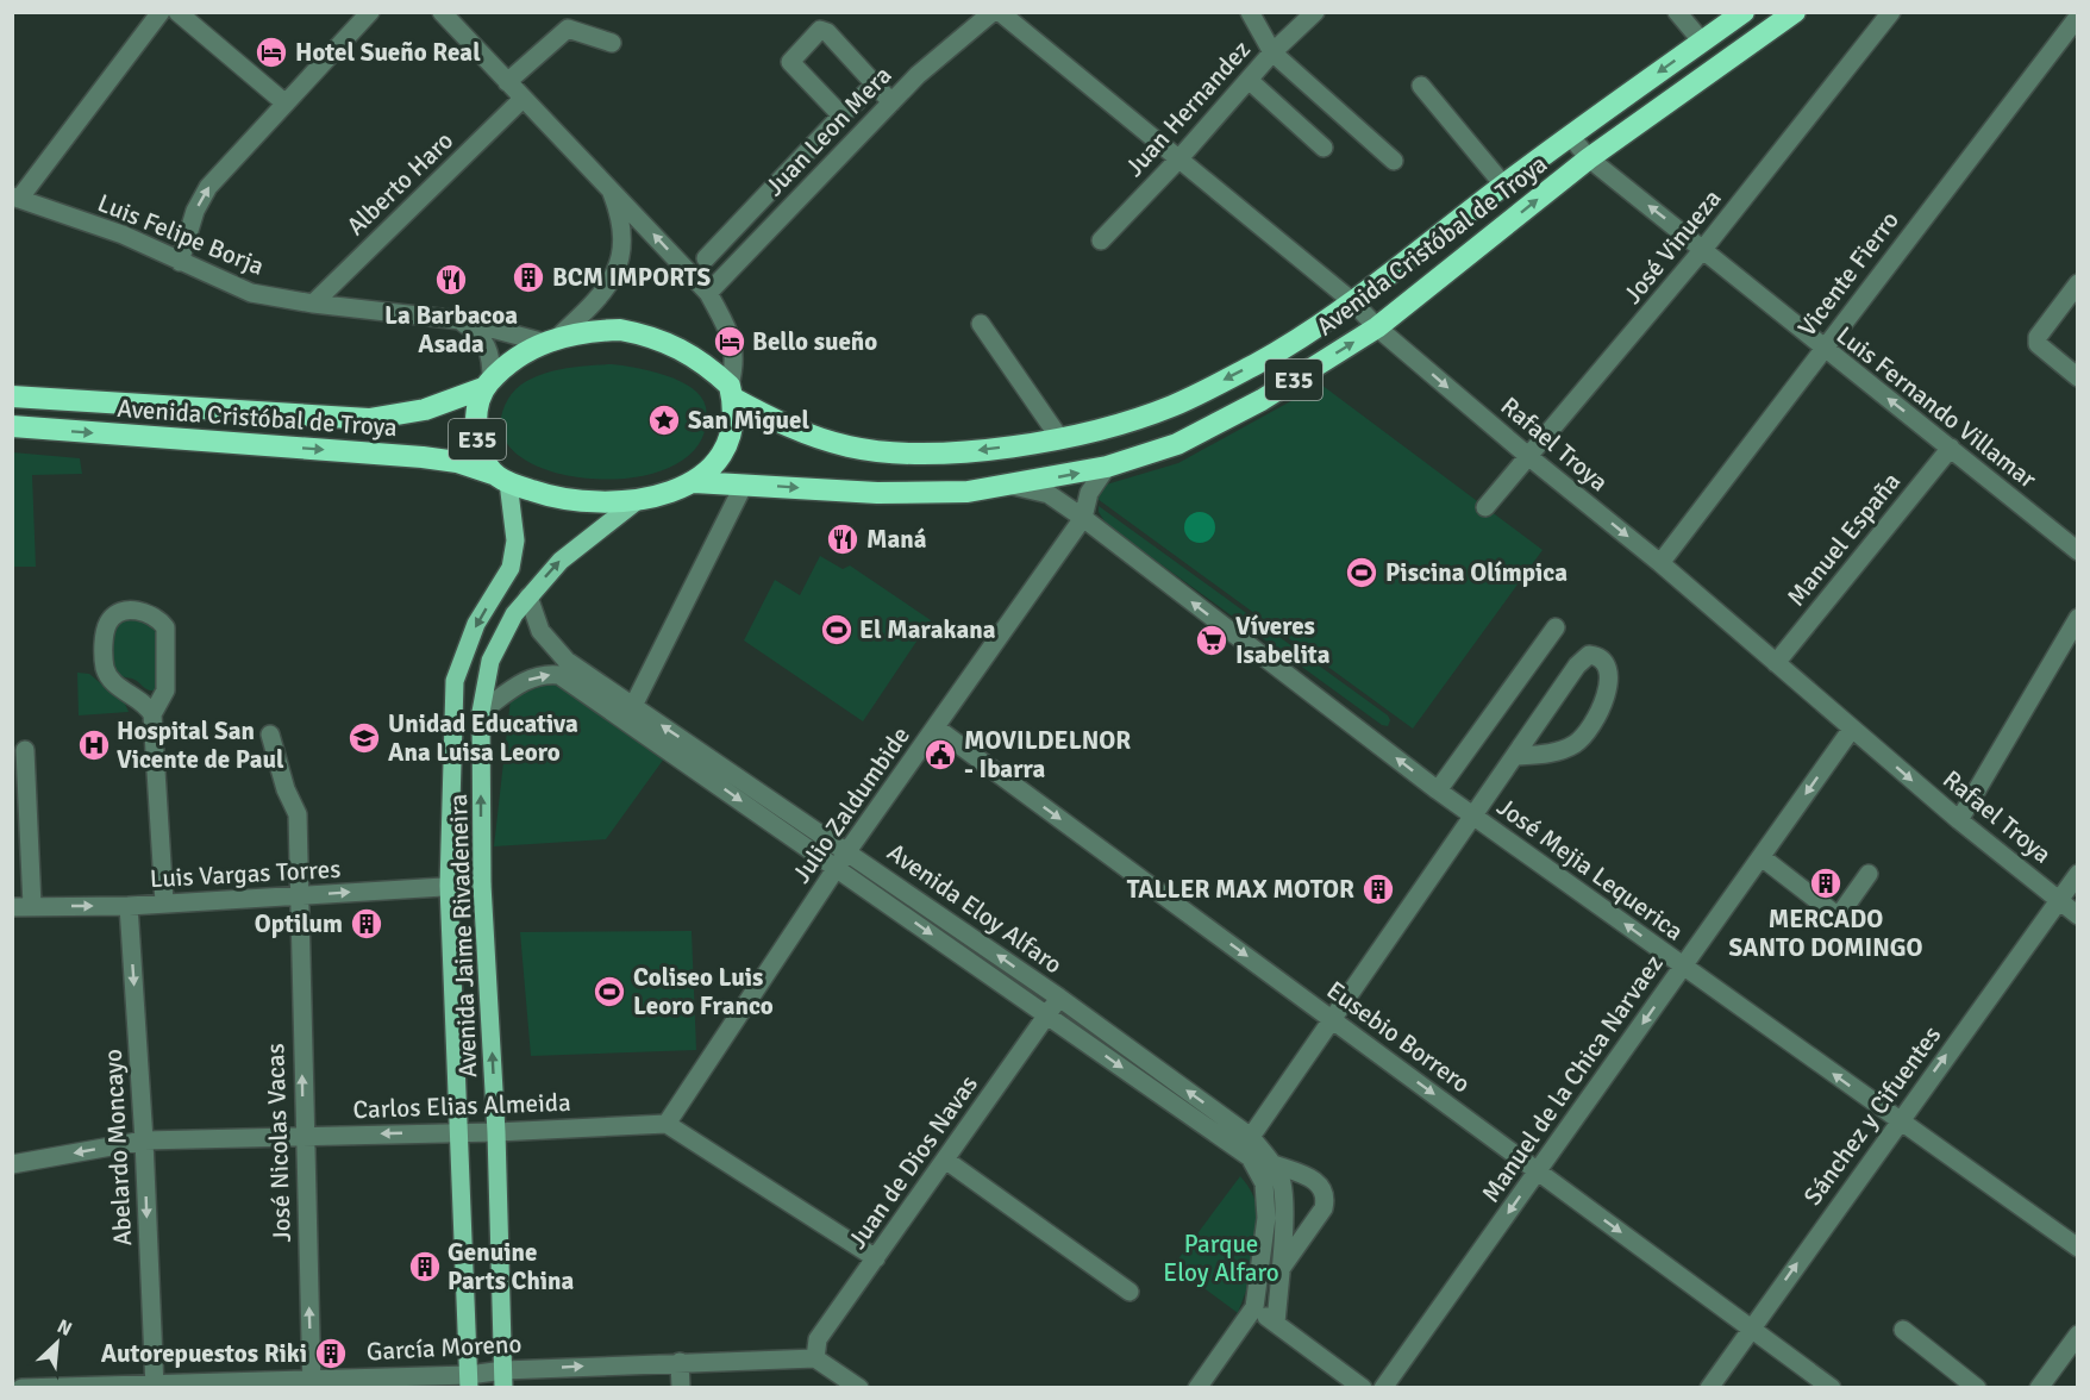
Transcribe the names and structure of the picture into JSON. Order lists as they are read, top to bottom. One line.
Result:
{"streets":{"highway":["Avenida Cristóbal de Troya","E35"],"main road":["Avenida Jaime Rivadeneira"],"street":["Juan Hernandez","Juan Leon Mera","Alberto Haro","Luis Felipe Borja","José Vinueza","Vicente Fierro","Luis Fernando Villamar","Rafael Troya","Manuel España","Julio Zaldumbide","José Mejia Lequerica","Luis Vargas Torres","Avenida Eloy Alfaro","Eusebio Borrero","Manuel de la Chica Narvaez","Carlos Elias Almeida","Sánchez y Cifuentes","José Nicolas Vacas","Abelardo Moncayo","Juan de Dios Navas","García Moreno"]},"crossings":[["Juan Hernandez","Rafael Troya"],["Alberto Haro","Luis Felipe Borja"],["Luis Felipe Borja","Avenida Cristóbal de Troya"],["Luis Felipe Borja","E35"],["Luis Felipe Borja","Avenida Jaime Rivadeneira"],["Avenida Cristóbal de Troya","E35"],["Avenida Cristóbal de Troya","Luis Fernando Villamar"],["Avenida Cristóbal de Troya","Rafael Troya"],["Avenida Cristóbal de Troya","José Mejia Lequerica"],["Avenida Cristóbal de Troya","Avenida Jaime Rivadeneira"],["José Vinueza","Luis Fernando Villamar"],["José Vinueza","Rafael Troya"],["Vicente Fierro","Luis Fernando Villamar"],["Vicente Fierro","Rafael Troya"],["E35","Avenida Jaime Rivadeneira"],["Luis Fernando Villamar","Manuel España"],["Rafael Troya","Manuel España"],["Rafael Troya","Manuel de la Chica Narvaez"],["Rafael Troya","Sánchez y Cifuentes"],["Julio Zaldumbide","José Mejia Lequerica"],["Julio Zaldumbide","Avenida Eloy Alfaro"],["Julio Zaldumbide","Eusebio Borrero"],["Julio Zaldumbide","Carlos Elias Almeida"],["José Mejia Lequerica","Manuel de la Chica Narvaez"],["José Mejia Lequerica","Sánchez y Cifuentes"],["Luis Vargas Torres","Avenida Jaime Rivadeneira"],["Luis Vargas Torres","José Nicolas Vacas"],["Luis Vargas Torres","Abelardo Moncayo"],["Avenida Eloy Alfaro","Avenida Jaime Rivadeneira"],["Avenida Eloy Alfaro","Juan de Dios Navas"],["Avenida Jaime Rivadeneira","Carlos Elias Almeida"],["Avenida Jaime Rivadeneira","García Moreno"],["Eusebio Borrero","Manuel de la Chica Narvaez"],["Eusebio Borrero","Sánchez y Cifuentes"],["Carlos Elias Almeida","José Nicolas Vacas"],["Carlos Elias Almeida","Abelardo Moncayo"],["José Nicolas Vacas","García Moreno"],["Abelardo Moncayo","García Moreno"],["Juan de Dios Navas","García Moreno"]],"one_way":["Luis Fernando Villamar","Rafael Troya","José Mejia Lequerica","Luis Vargas Torres","Eusebio Borrero","Manuel de la Chica Narvaez","Carlos Elias Almeida","Sánchez y Cifuentes","José Nicolas Vacas","Abelardo Moncayo"],"parks":["Parque Eloy Alfaro"],"places":{"hotel":["Hotel Sueño Real","Bello sueño"],"building":["BCM IMPORTS","MERCADO SANTO DOMINGO","TALLER MAX MOTOR","Optilum","Genuine Parts China","Autorepuestos Riki"],"restaurant":["La Barbacoa Asada","Maná"],"place":["San Miguel"],"sports":["Piscina Olímpica","El Marakana","Coliseo Luis Leoro Franco"],"supermarket":["Víveres Isabelita"],"school or university":["Unidad Educativa Ana Luisa Leoro"],"hospital":["Hospital San Vicente de Paul"],"public building":["MOVILDELNOR - Ibarra"]},"north":"top right"}
